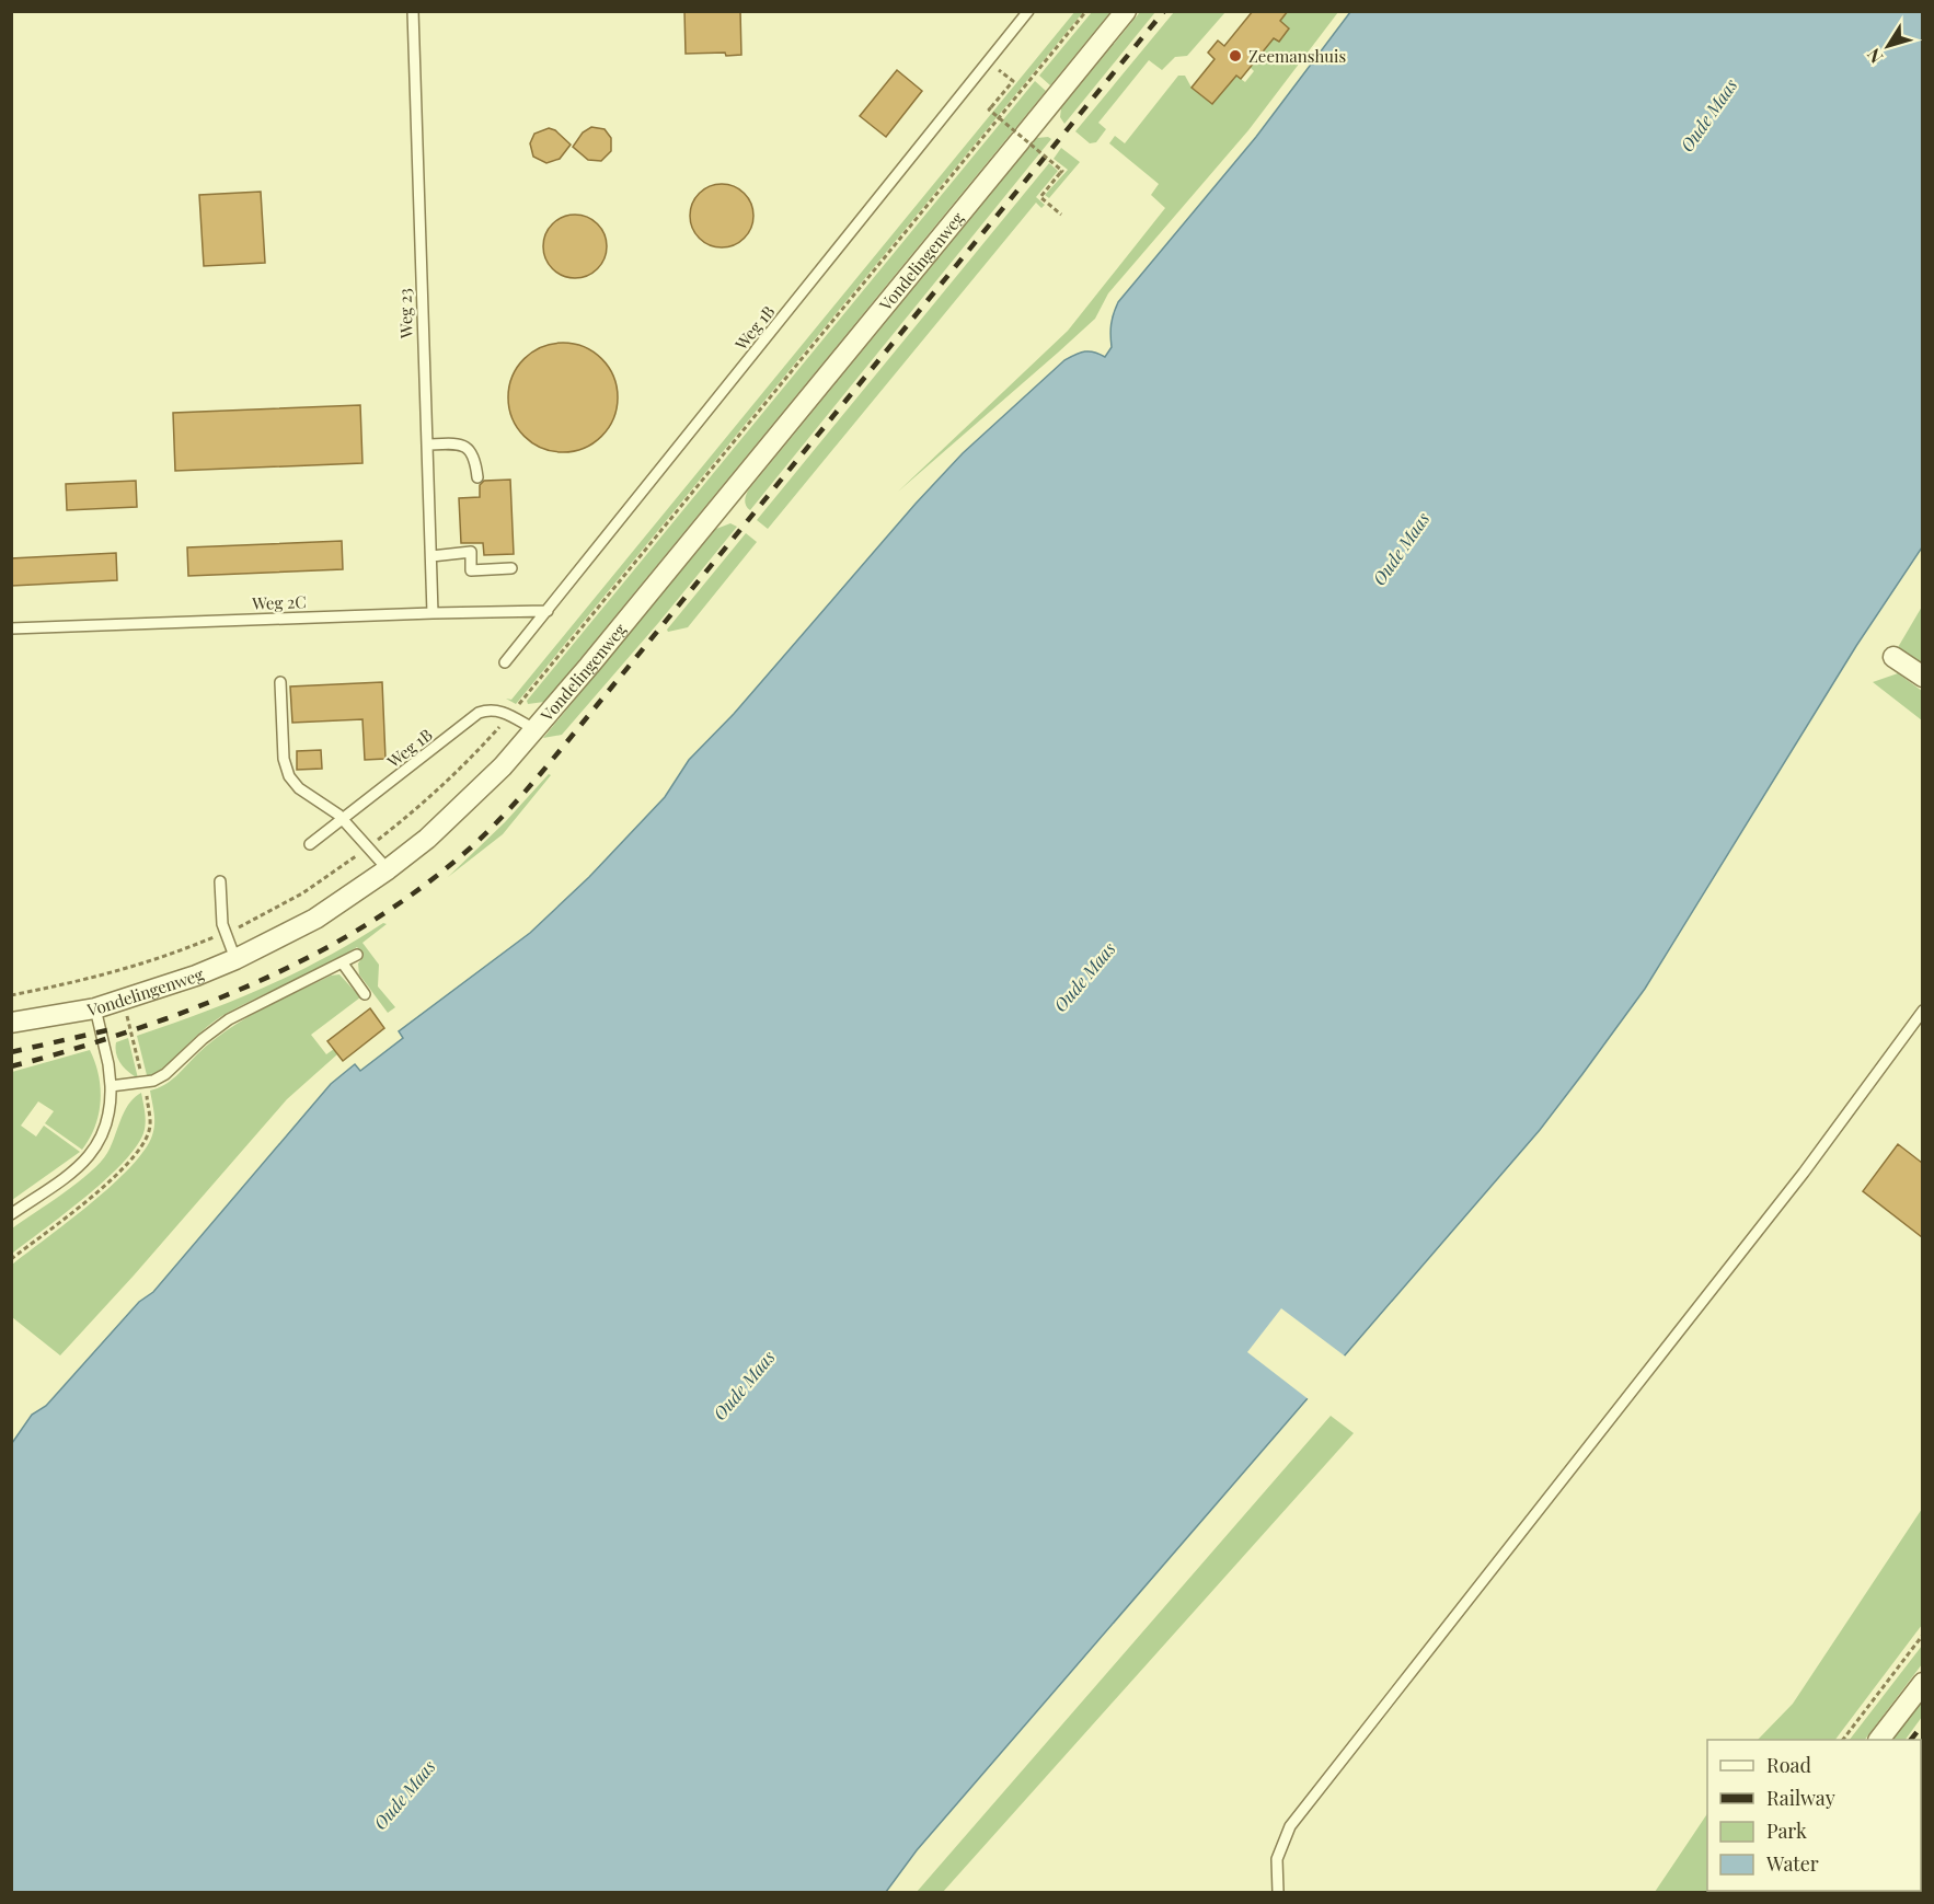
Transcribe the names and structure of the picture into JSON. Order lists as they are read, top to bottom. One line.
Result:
{"streets":{"street":["Vondelingenweg"],"lane":["Weg 23","Weg 1B","Weg 2C"]},"crossings":[["Vondelingenweg","Weg 1B"],["Weg 23","Weg 2C"],["Weg 1B","Weg 2C"]],"water":["Oude Maas"],"places":["Zeemanshuis"],"legend":["Road","Railway","Park","Water"],"north":"bottom left"}
